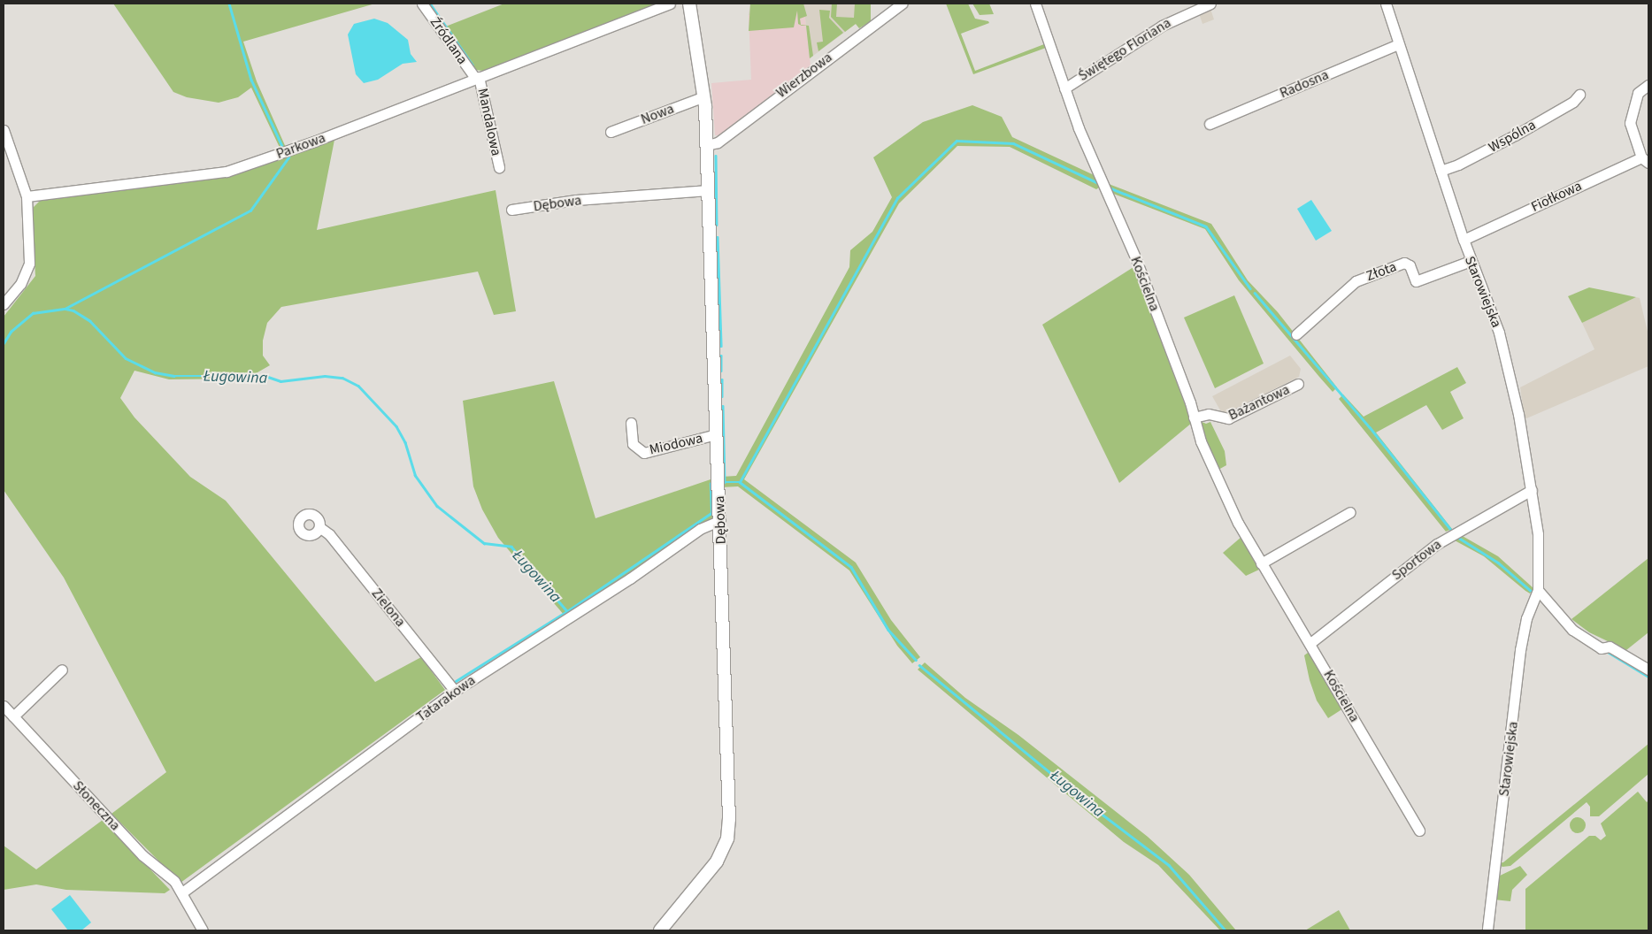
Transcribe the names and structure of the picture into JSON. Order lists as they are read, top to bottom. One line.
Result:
{"streets":{"street":["Źródlana","Świętego Floriana","Wierzbowa","Radosna","Nowa","Mandalowa","Wspólna","Parkowa","Fiołkowa","Dębowa","Złota","Kościelna","Starowiejska","Bażantowa","Miodowa","Sportowa","Zielona","Tatarakowa","Słoneczna"]},"crossings":[["Źródlana","Mandalowa"],["Źródlana","Parkowa"],["Świętego Floriana","Kościelna"],["Wierzbowa","Dębowa"],["Radosna","Starowiejska"],["Nowa","Dębowa"],["Mandalowa","Parkowa"],["Wspólna","Starowiejska"],["Fiołkowa","Starowiejska"],["Dębowa","Miodowa"],["Dębowa","Tatarakowa"],["Złota","Starowiejska"],["Kościelna","Bażantowa"],["Kościelna","Sportowa"],["Starowiejska","Sportowa"],["Zielona","Tatarakowa"],["Tatarakowa","Słoneczna"]],"water":["Ługowina"]}
